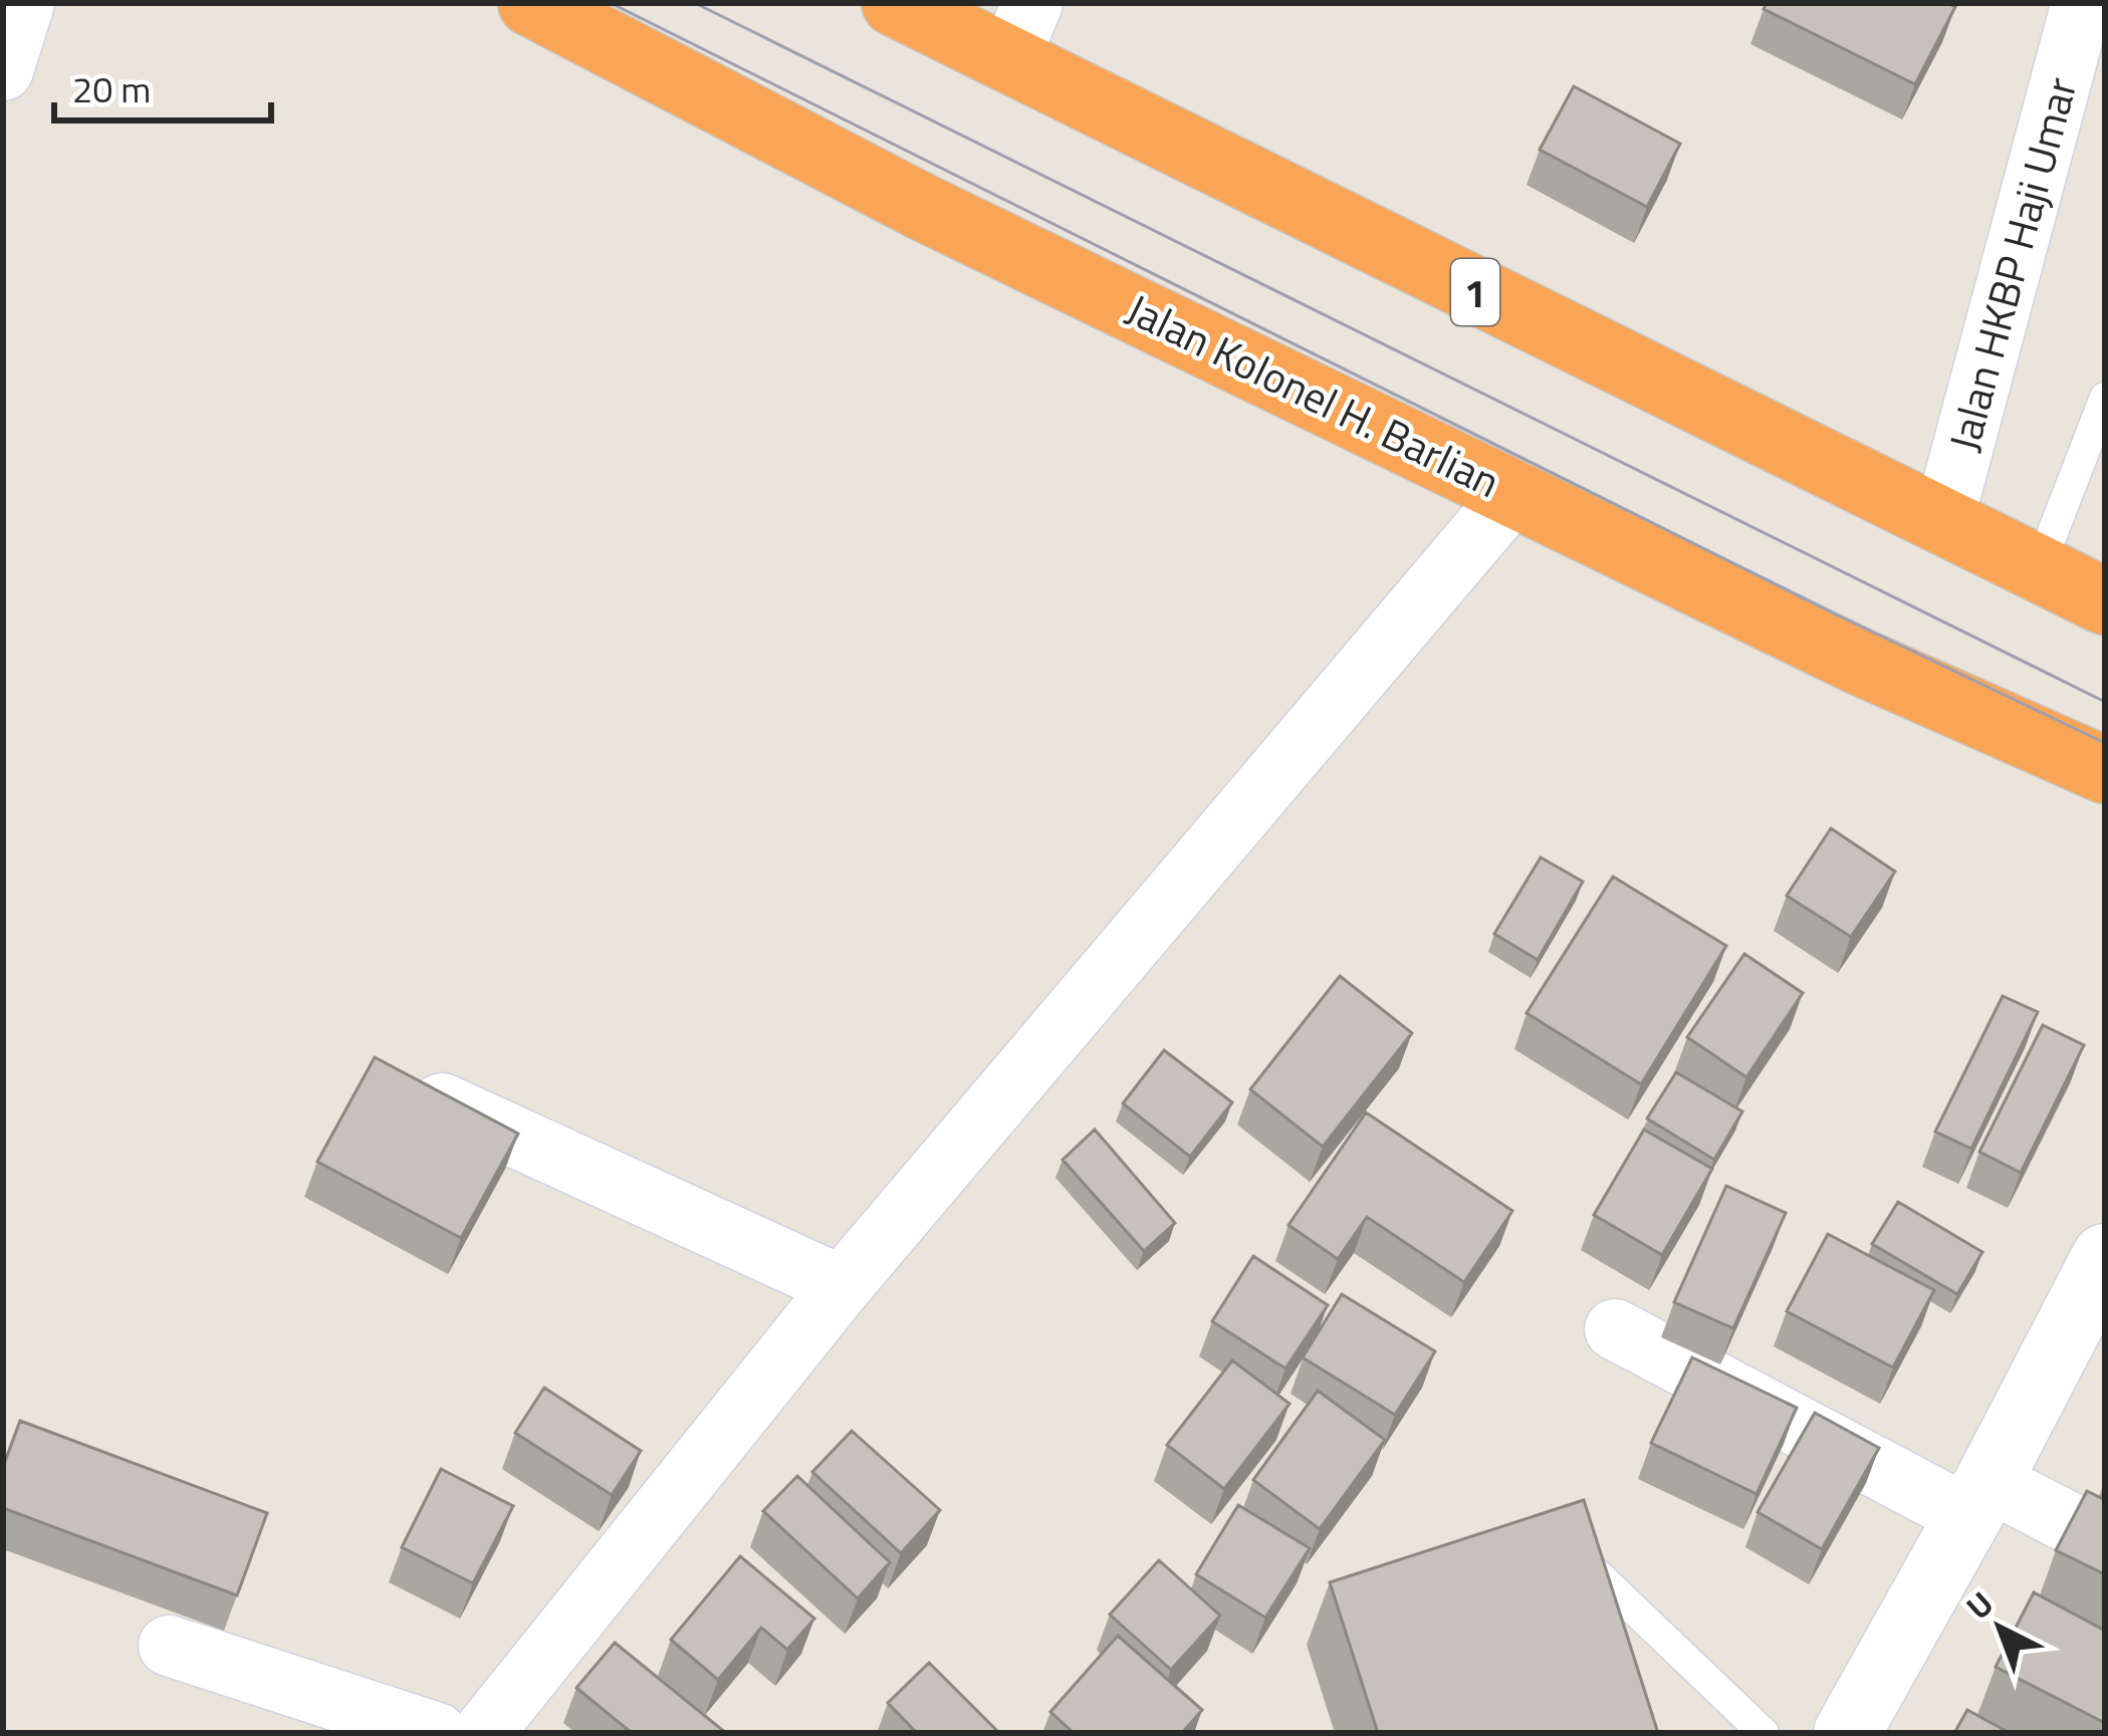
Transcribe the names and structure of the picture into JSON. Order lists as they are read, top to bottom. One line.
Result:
{"streets":{"highway":["1","Jalan Kolonel H. Barlian"],"street":["Jalan HKBP Haji Umar"]},"crossings":[["Jalan HKBP Haji Umar","1"]],"scale_bar":"20 m","north":"top left"}
